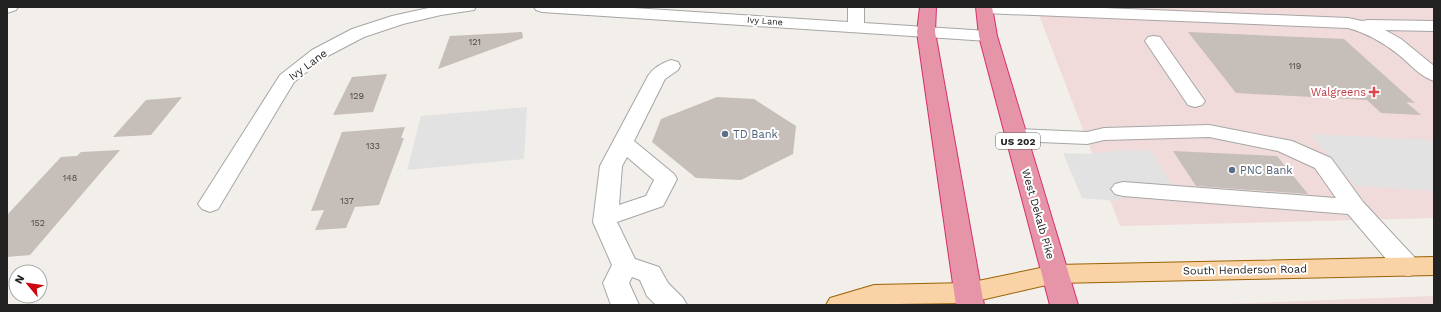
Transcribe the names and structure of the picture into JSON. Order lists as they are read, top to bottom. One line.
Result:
{"streets":{"highway":["US 202","West Dekalb Pike"],"main road":["South Henderson Road"],"street":["Ivy Lane"]},"crossings":[["Ivy Lane","West Dekalb Pike"],["West Dekalb Pike","South Henderson Road"]],"places":{"health":["Walgreens"],"other":["TD Bank","PNC Bank"]},"house_numbers":["121","119","129","133","148","137","152"],"north":"top left"}
